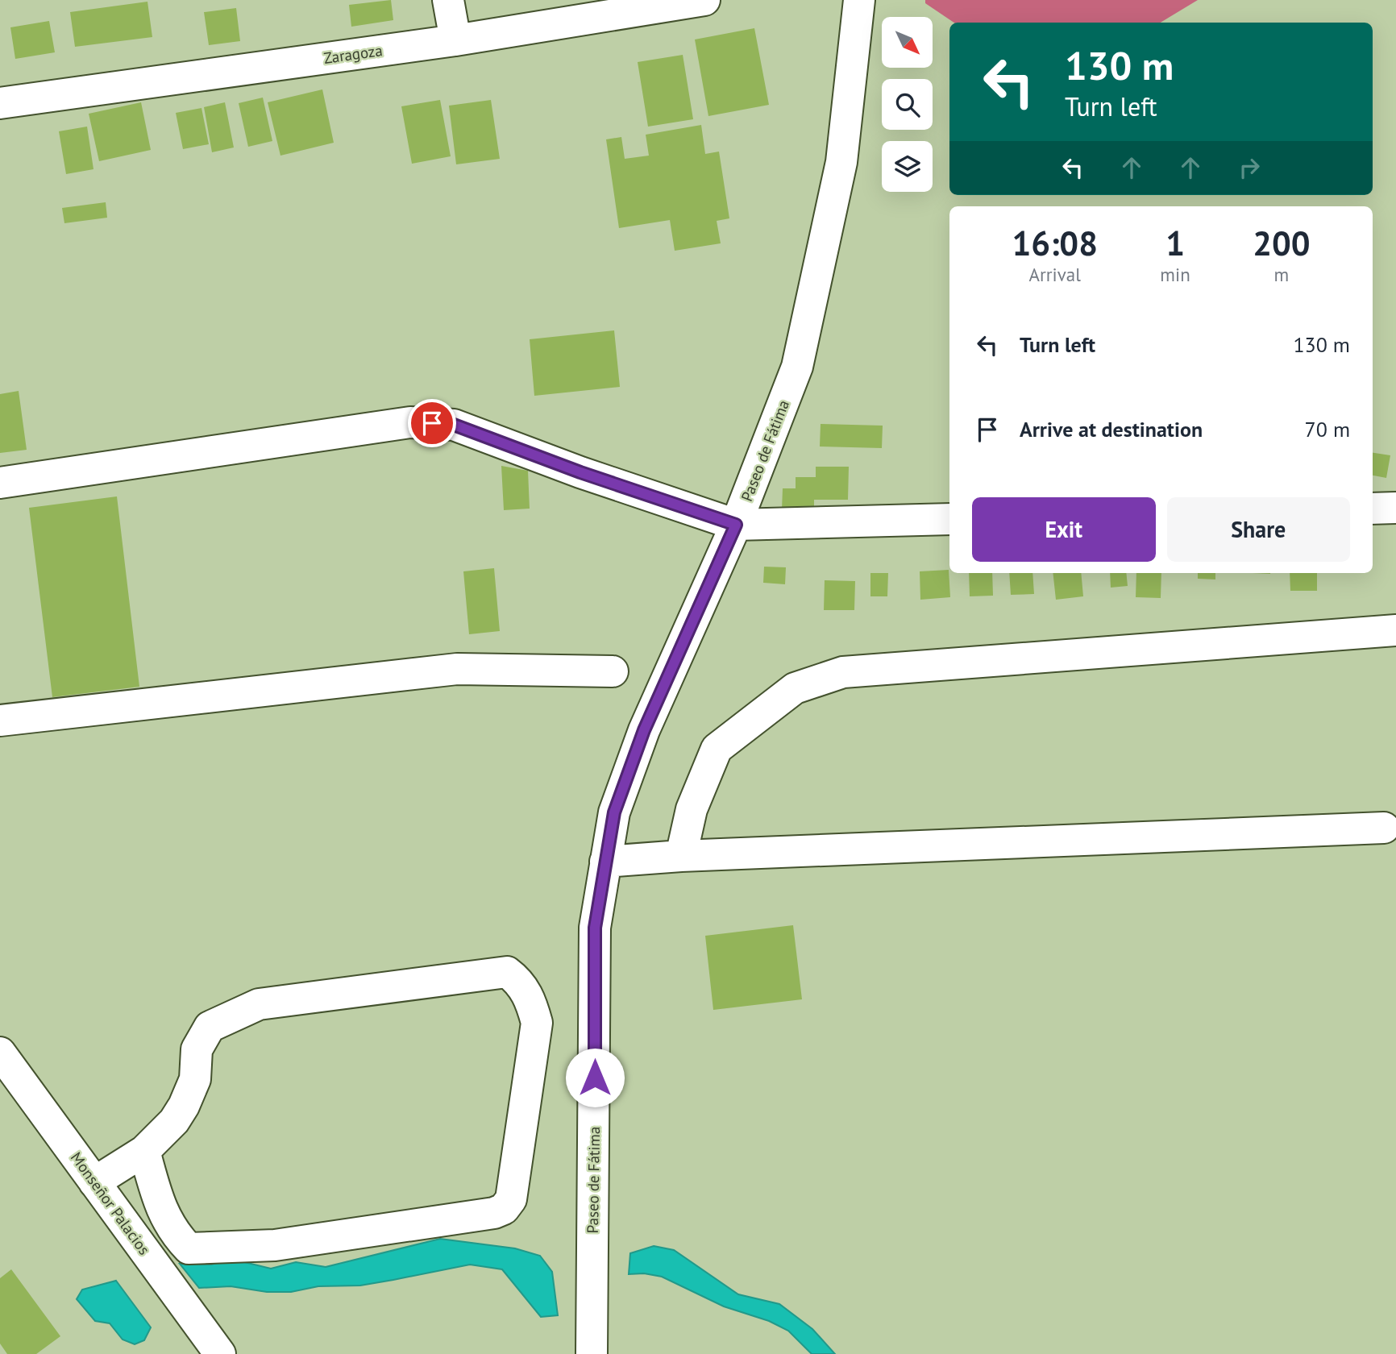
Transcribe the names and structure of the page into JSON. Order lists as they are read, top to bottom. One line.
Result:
{"streets":{"street":["Zaragoza","Paseo de Fátima","Monseñor Palacios"]},"north":"bottom right","page":{"turn":["130 m","Turn left"],"eta":["16:08","Arrival","1","min","200","m"],"list":[{"name":"Turn left","value":"130 m"},{"name":"Arrive at destination","value":"70 m"}],"buttons":["Exit","Share"]}}
